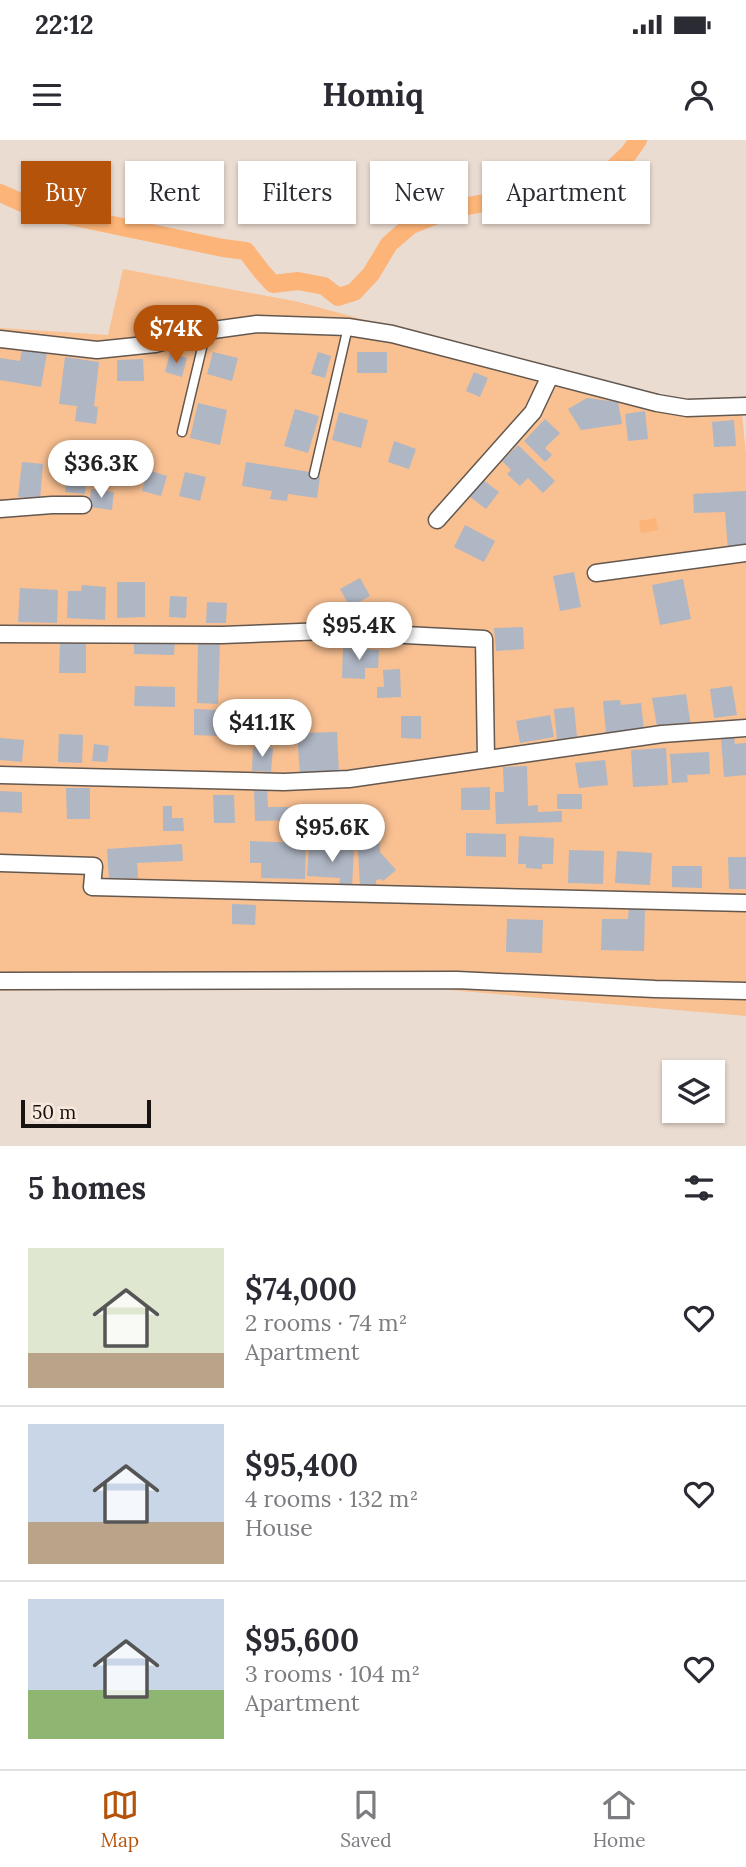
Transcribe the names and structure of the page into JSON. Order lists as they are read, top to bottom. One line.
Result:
{"scale_bar":"50 m","page":{"status":"22:12","header":"Homiq","chip":["Buy","Rent","Filters","New","Apartment"],"price":["$74K","$36.3K","$95.4K","$41.1K","$95.6K"],"scale":"50 m","heading":"5 homes","list":[{"name":"$74,000","note":"2 rooms · 74 m² · Apartment"},{"name":"$95,400","note":"4 rooms · 132 m² · House"},{"name":"$95,600","note":"3 rooms · 104 m² · Apartment"}],"tabs":["Map","Saved","Home"]}}
